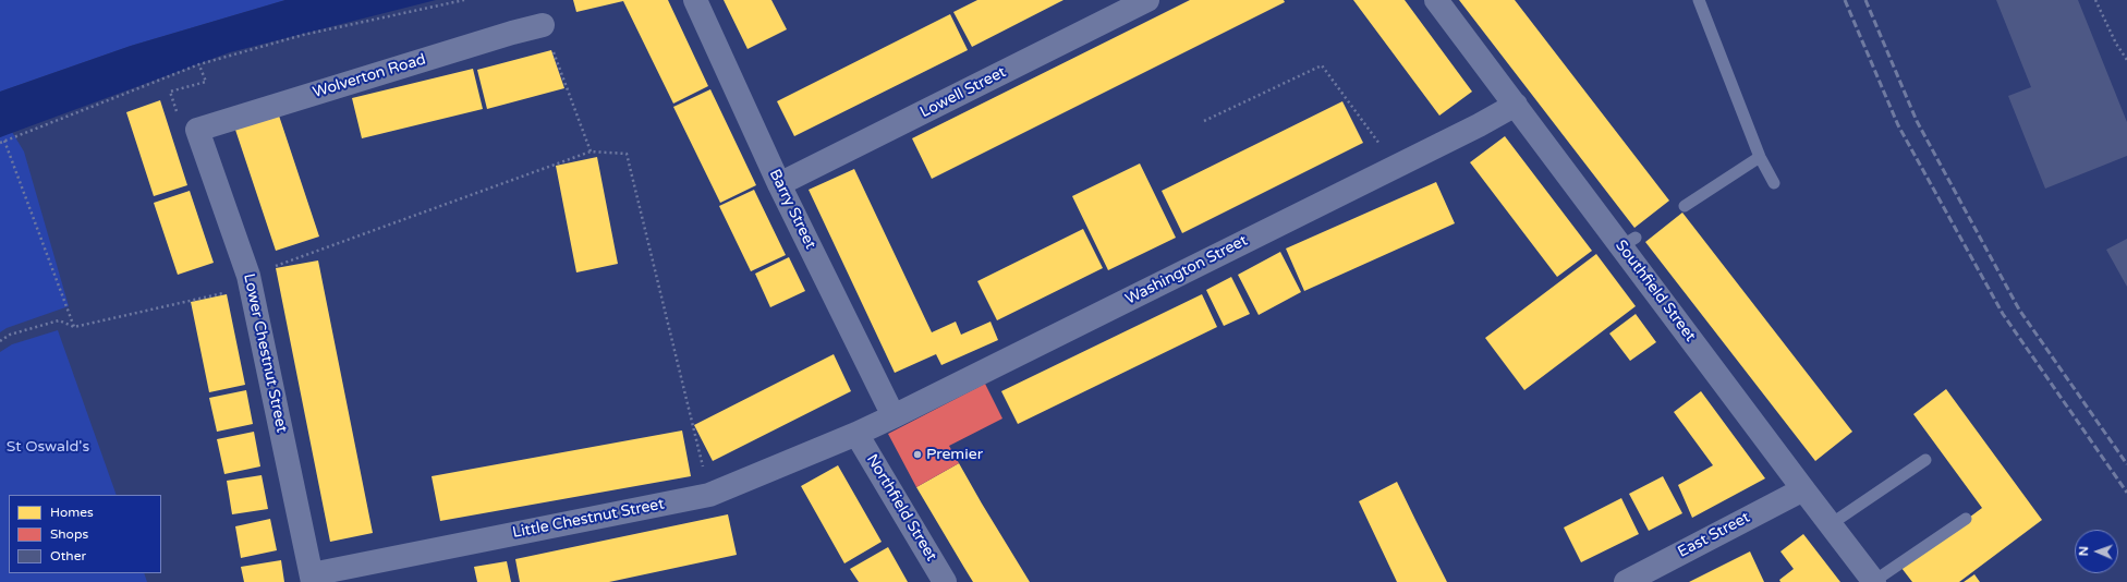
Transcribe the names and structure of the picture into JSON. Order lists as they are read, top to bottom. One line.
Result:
{"streets":{"street":["Wolverton Road","Lowell Street","Barry Street","Washington Street","Southfield Street","Lower Chestnut Street","Northfield Street","Little Chestnut Street","East Street"]},"crossings":[["Wolverton Road","Lower Chestnut Street"],["Lowell Street","Barry Street"],["Barry Street","Washington Street"],["Washington Street","Southfield Street"],["Washington Street","Northfield Street"],["Washington Street","Little Chestnut Street"],["Southfield Street","East Street"],["Lower Chestnut Street","Little Chestnut Street"],["Northfield Street","Little Chestnut Street"]],"parks":["St Oswald's"],"places":["Premier"],"legend":["Homes","Shops","Other"],"north":"left"}
